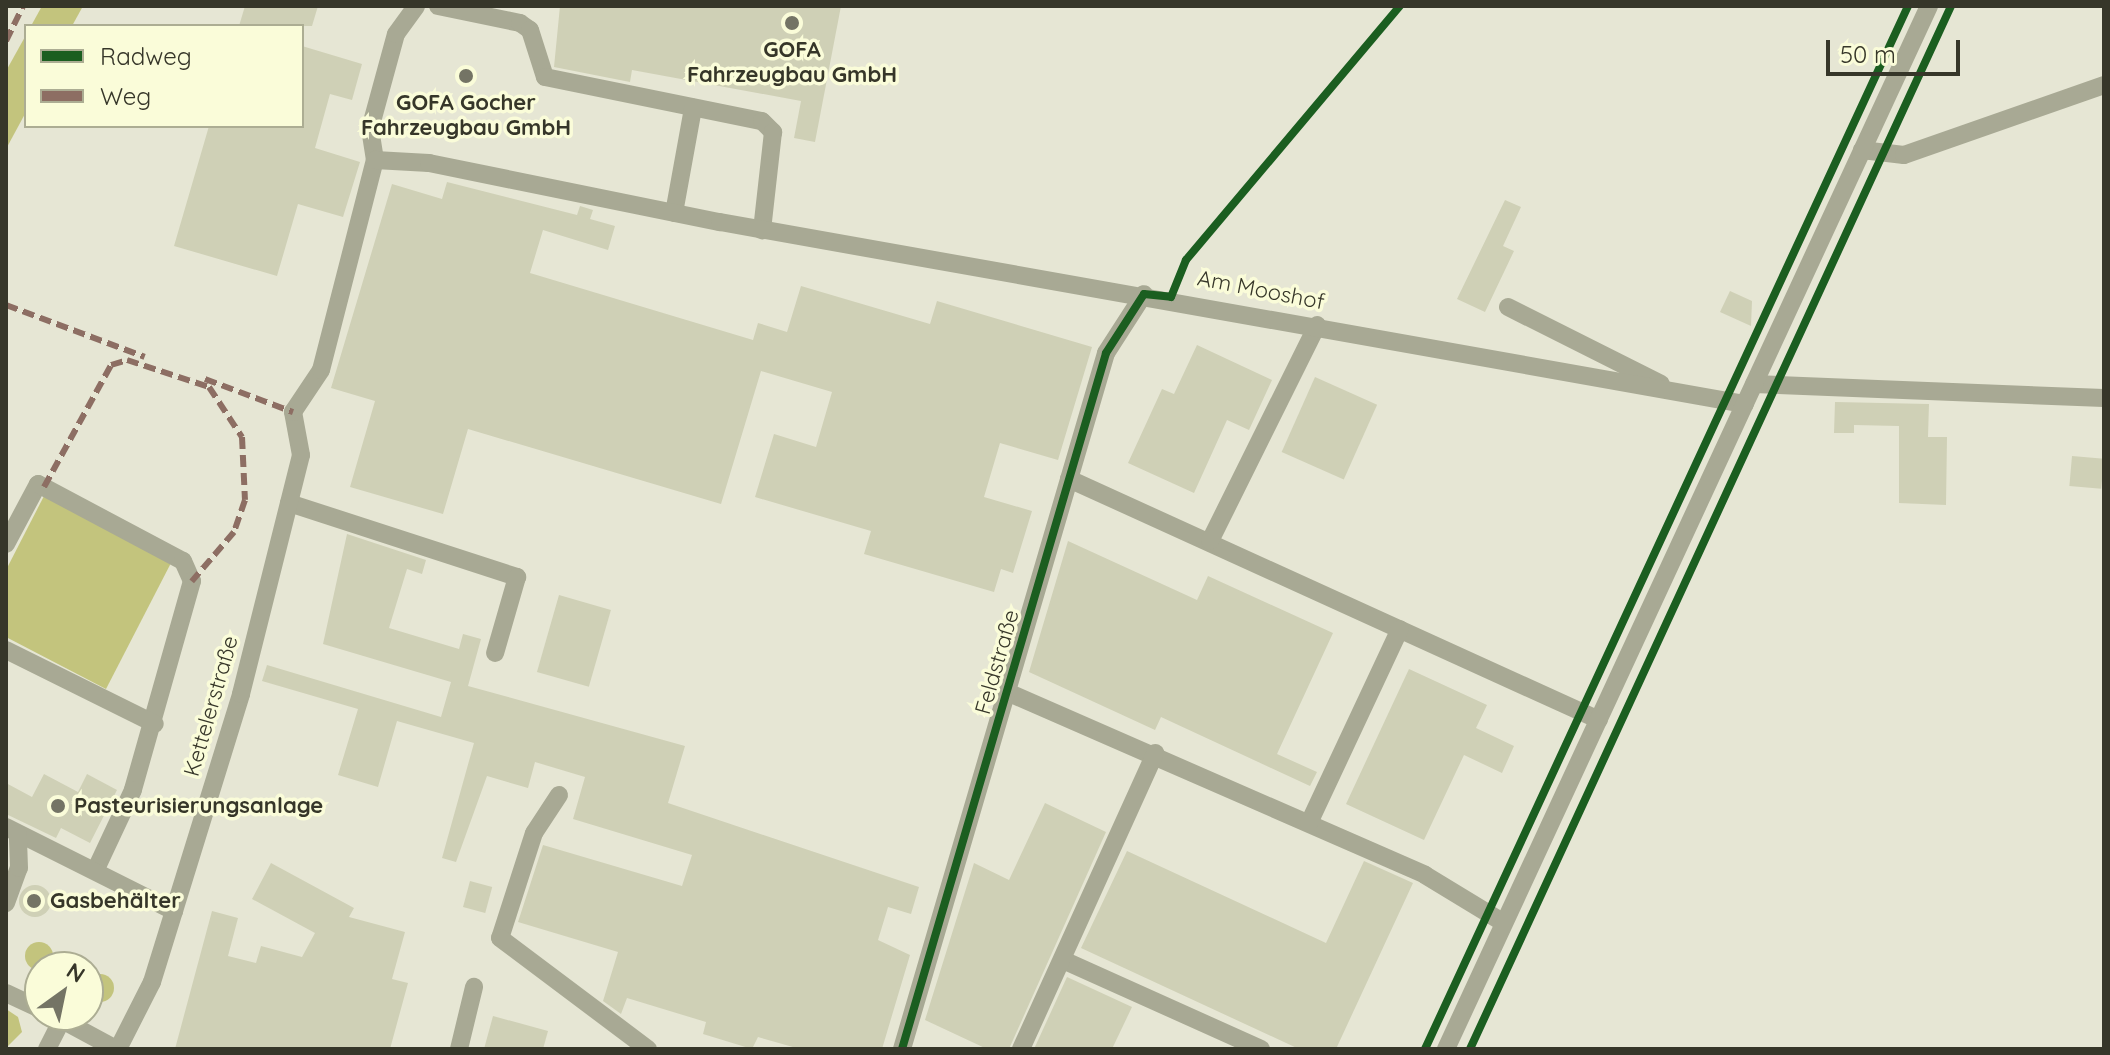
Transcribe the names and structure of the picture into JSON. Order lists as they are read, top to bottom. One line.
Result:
{"streets":{"street":["Am Mooshof","Feldstraße","Kettelerstraße"]},"crossings":[["Am Mooshof","Feldstraße"],["Am Mooshof","Kettelerstraße"]],"places":["GOFA Fahrzeugbau GmbH","GOFA Gocher Fahrzeugbau GmbH","Pasteurisierungsanlage","Gasbehälter"],"legend":["Radweg","Weg"],"scale_bar":"50 m","north":"top right"}
